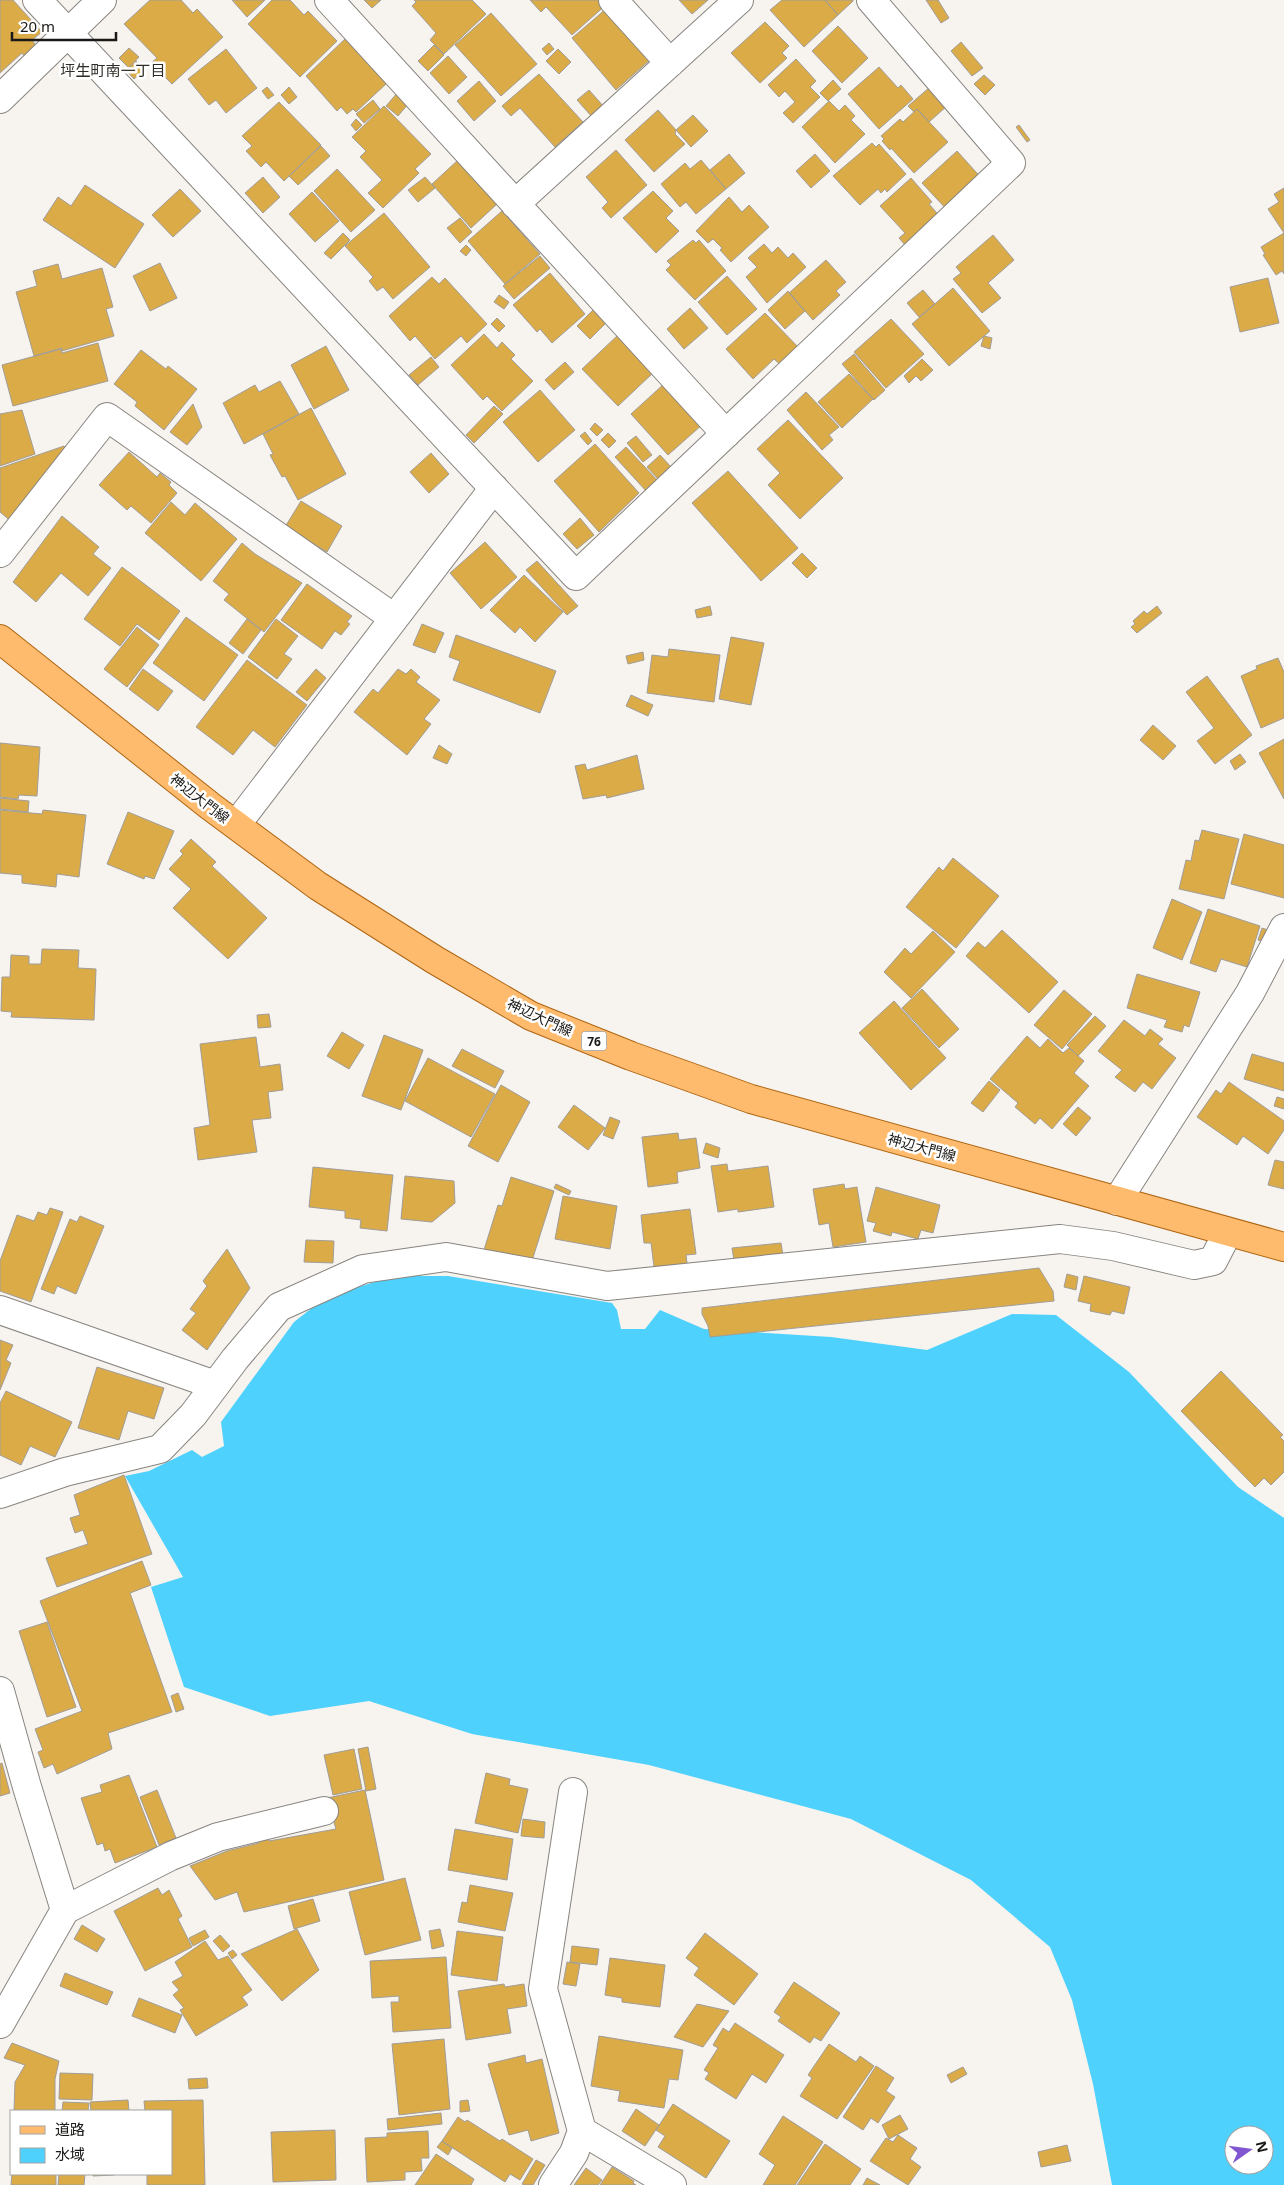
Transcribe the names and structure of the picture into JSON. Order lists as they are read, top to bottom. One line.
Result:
{"streets":{"main road":["神辺大門線","76"]},"districts":["坪生町南一丁目"],"legend":["道路","水域"],"scale_bar":"20 m","north":"right"}
